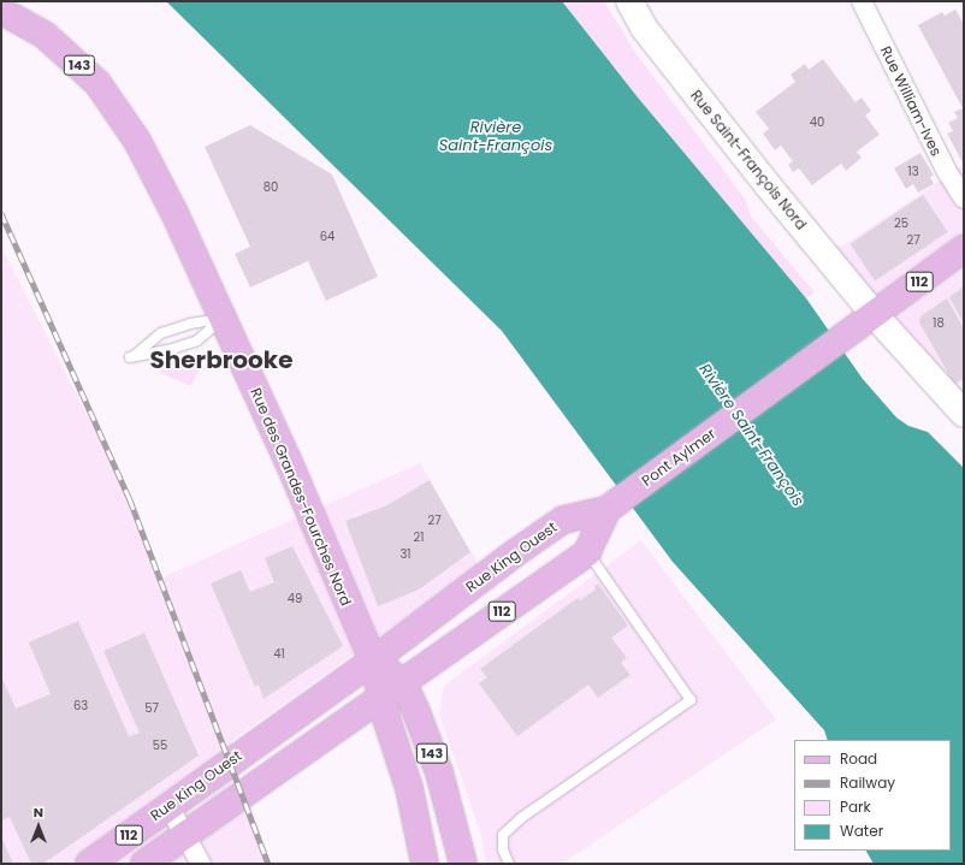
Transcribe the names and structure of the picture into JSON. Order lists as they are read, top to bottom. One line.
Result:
{"streets":{"main road":["143","112","Pont Aylmer","Rue des Grandes-Fourches Nord","Rue King Ouest"],"street":["Rue William-Ives","Rue Saint-François Nord"]},"crossings":[["143","112"],["143","Rue des Grandes-Fourches Nord"],["143","Rue King Ouest"],["Rue Saint-François Nord","112"],["Rue Saint-François Nord","Pont Aylmer"],["112","Pont Aylmer"],["112","Rue King Ouest"],["Pont Aylmer","Rue King Ouest"],["Rue des Grandes-Fourches Nord","Rue King Ouest"]],"districts":["Sherbrooke"],"water":["Rivière Saint-François"],"house_numbers":["40","13","80","25","64","27","18","27","21","31","49","41","63","57","55"],"legend":["Road","Railway","Park","Water"],"north":"top"}
